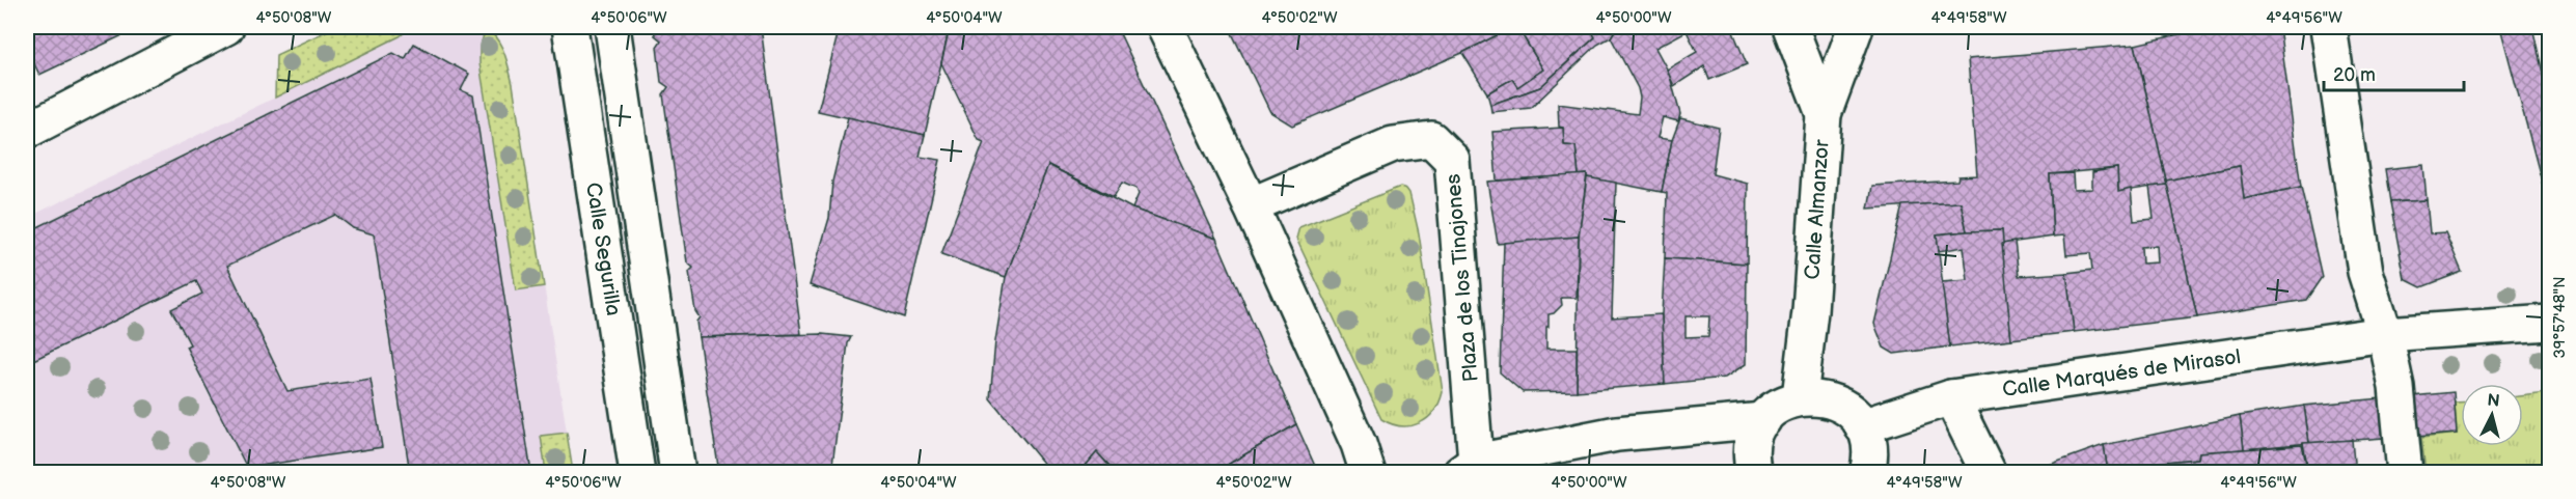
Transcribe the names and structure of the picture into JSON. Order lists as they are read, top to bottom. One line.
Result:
{"streets":{"street":["Calle Almanzor","Calle Segurilla","Plaza de los Tinajones","Calle Marqués de Mirasol"]},"scale_bar":"20 m","north":"top","coordinates":["4°50'08\"W","4°50'06\"W","4°50'04\"W","4°50'02\"W","4°50'00\"W","4°49'58\"W","4°49'56\"W","39°57'48\"N"]}
